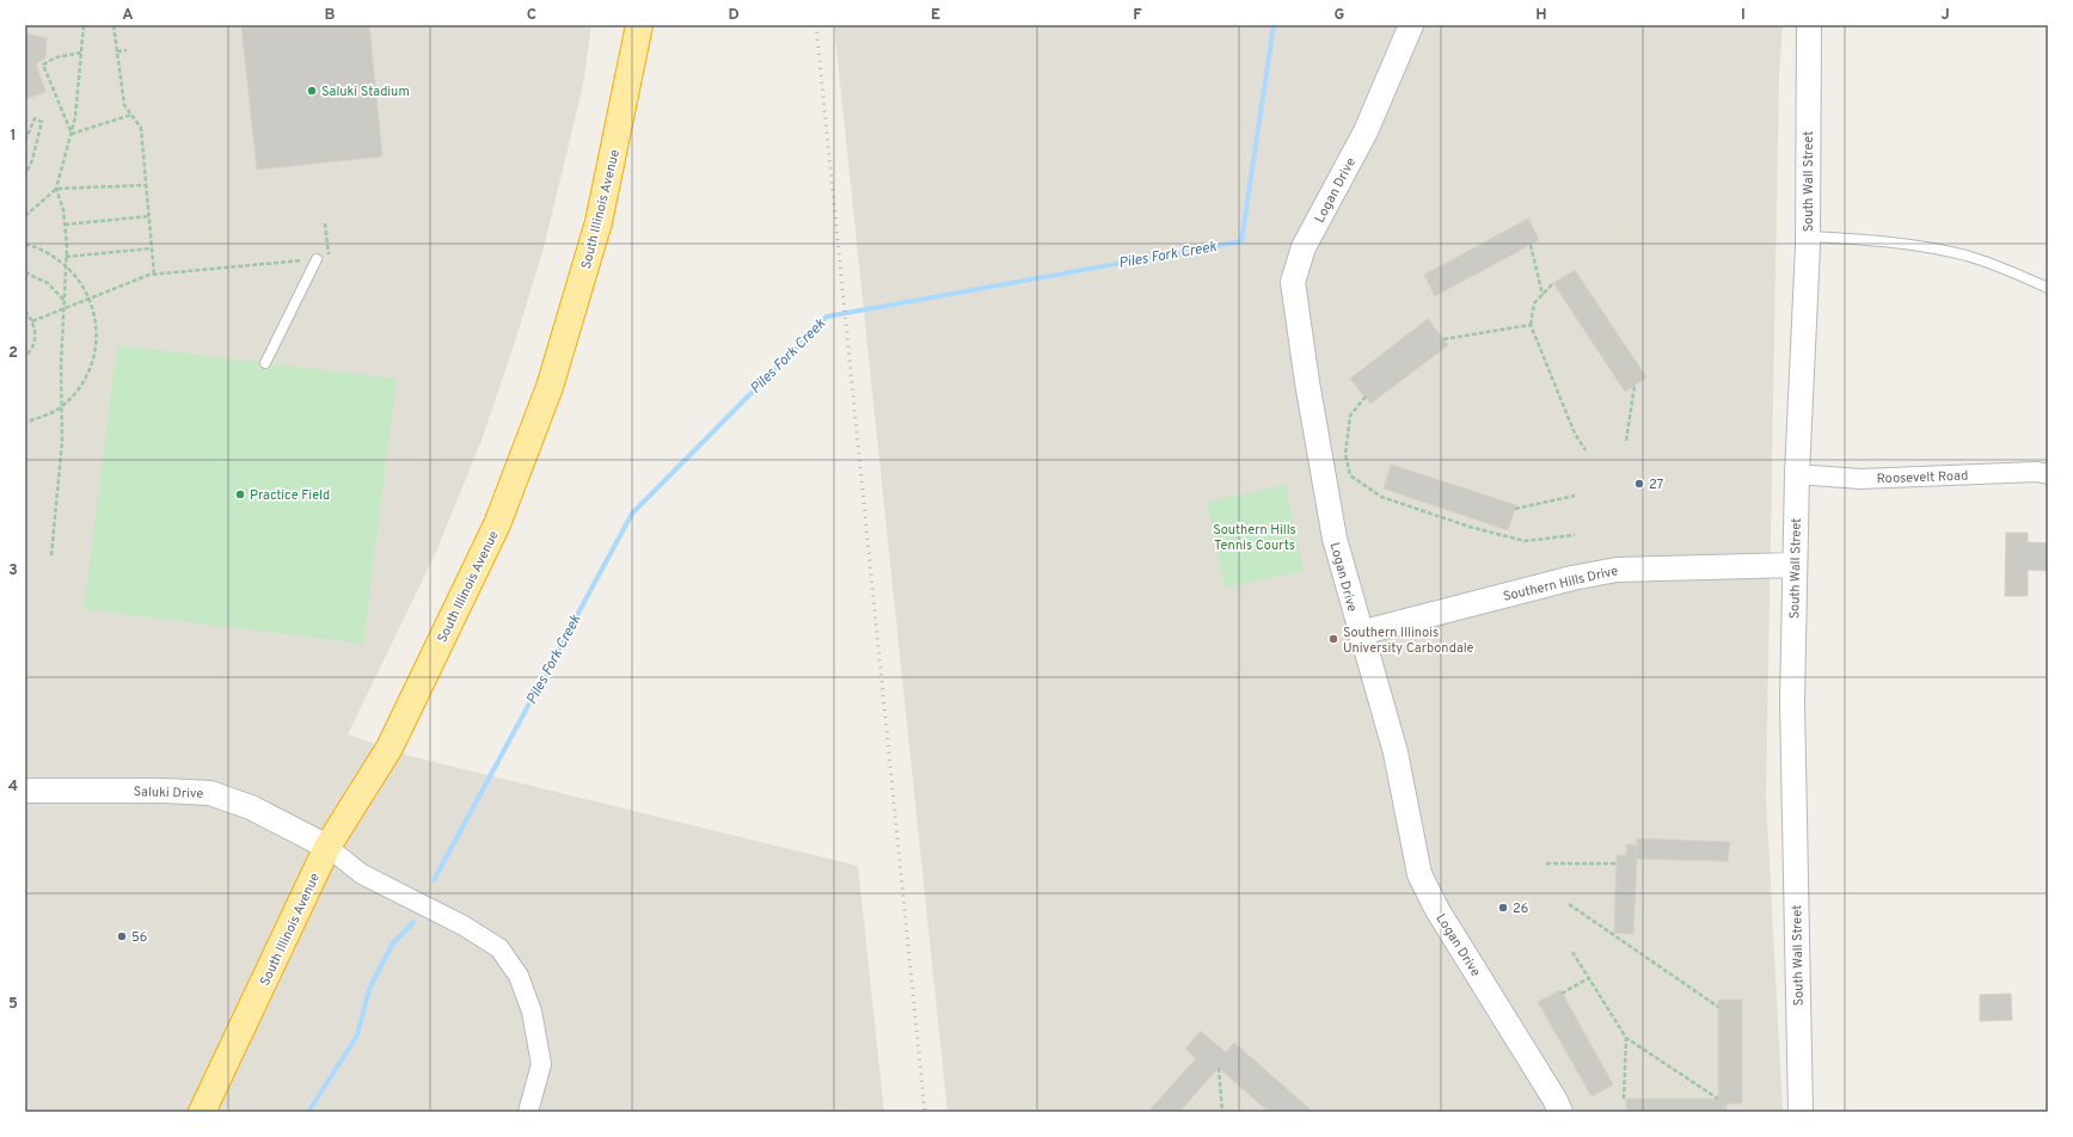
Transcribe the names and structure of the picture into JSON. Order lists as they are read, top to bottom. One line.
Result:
{"streets":{"highway":["South Illinois Avenue"],"street":["South Wall Street","Logan Drive","Roosevelt Road","Southern Hills Drive","Saluki Drive"]},"crossings":[["South Wall Street","Roosevelt Road"],["South Wall Street","Southern Hills Drive"],["Logan Drive","Southern Hills Drive"],["South Illinois Avenue","Saluki Drive"]],"water":["Piles Fork Creek"],"parks":["Southern Hills Tennis Courts"],"places":["Saluki Stadium","27","Practice Field","Southern Illinois University Carbondale","26","56"],"grid":{"columns":["A","B","C","D","E","F","G","H","I","J"],"rows":["1","2","3","4","5"]}}
